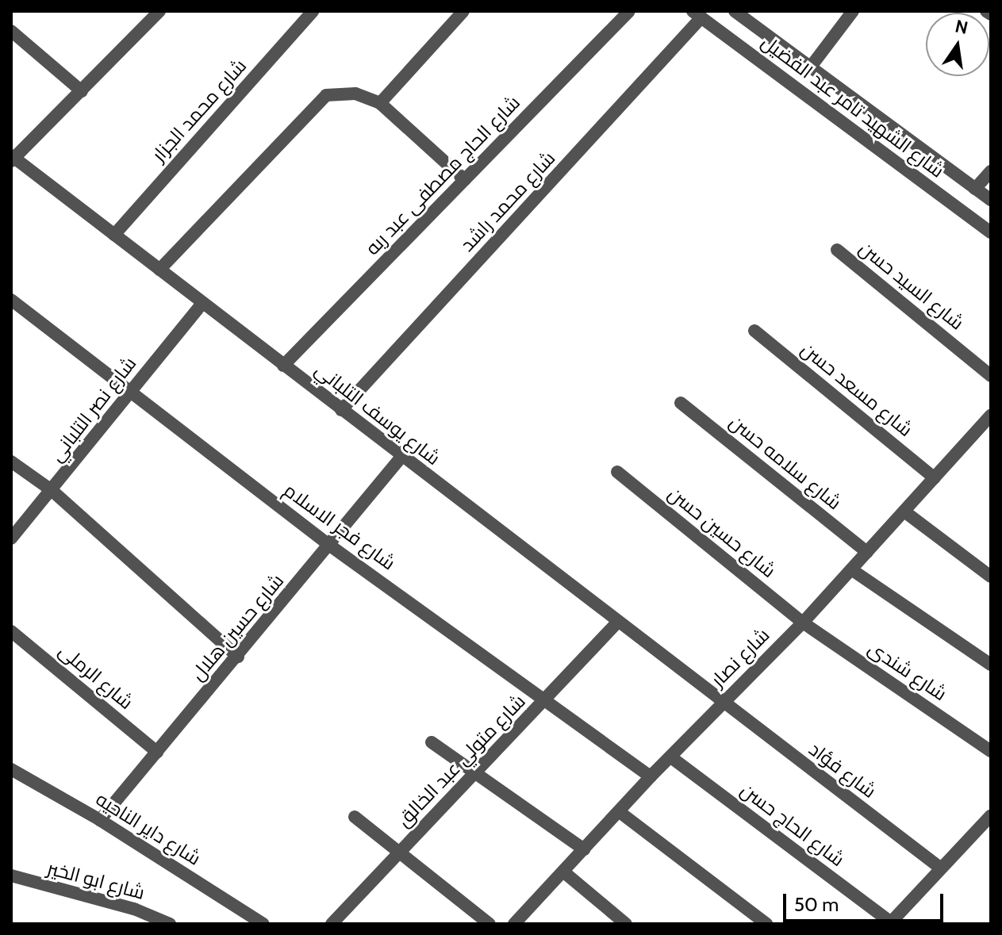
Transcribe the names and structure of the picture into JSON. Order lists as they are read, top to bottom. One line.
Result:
{"streets":{"street":["شارع الشهيد تامر عبد الفضيل","شارع محمد الجزار","شارع الحاج مصطفى عبد ربه","شارع محمد راشد","شارع السيد حسن","شارع مسعد حسن","شارع نصر التلباني","شارع يوسف التلباني","شارع سلامه حسن","شارع فجر الاسلام","شارع حسين حسن","شارع حسين هلال","شارع نصار","شارع شندى","شارع الرملى","شارع متولي عبد الخالق","شارع فؤاد","شارع الحاج حسن","شارع داير الناحيه","شارع ابو الخير"]},"crossings":[["شارع الشهيد تامر عبد الفضيل","شارع محمد راشد"],["شارع محمد الجزار","شارع يوسف التلباني"],["شارع الحاج مصطفى عبد ربه","شارع يوسف التلباني"],["شارع محمد راشد","شارع يوسف التلباني"],["شارع مسعد حسن","شارع نصار"],["شارع نصر التلباني","شارع يوسف التلباني"],["شارع نصر التلباني","شارع فجر الاسلام"],["شارع يوسف التلباني","شارع حسين هلال"],["شارع يوسف التلباني","شارع نصار"],["شارع يوسف التلباني","شارع متولي عبد الخالق"],["شارع يوسف التلباني","شارع فؤاد"],["شارع سلامه حسن","شارع نصار"],["شارع فجر الاسلام","شارع حسين هلال"],["شارع فجر الاسلام","شارع نصار"],["شارع فجر الاسلام","شارع متولي عبد الخالق"],["شارع حسين حسن","شارع نصار"],["شارع حسين حسن","شارع شندى"],["شارع حسين هلال","شارع الرملى"],["شارع حسين هلال","شارع داير الناحيه"],["شارع نصار","شارع شندى"],["شارع نصار","شارع فؤاد"],["شارع نصار","شارع الحاج حسن"]],"scale_bar":"50 m","north":"top"}
